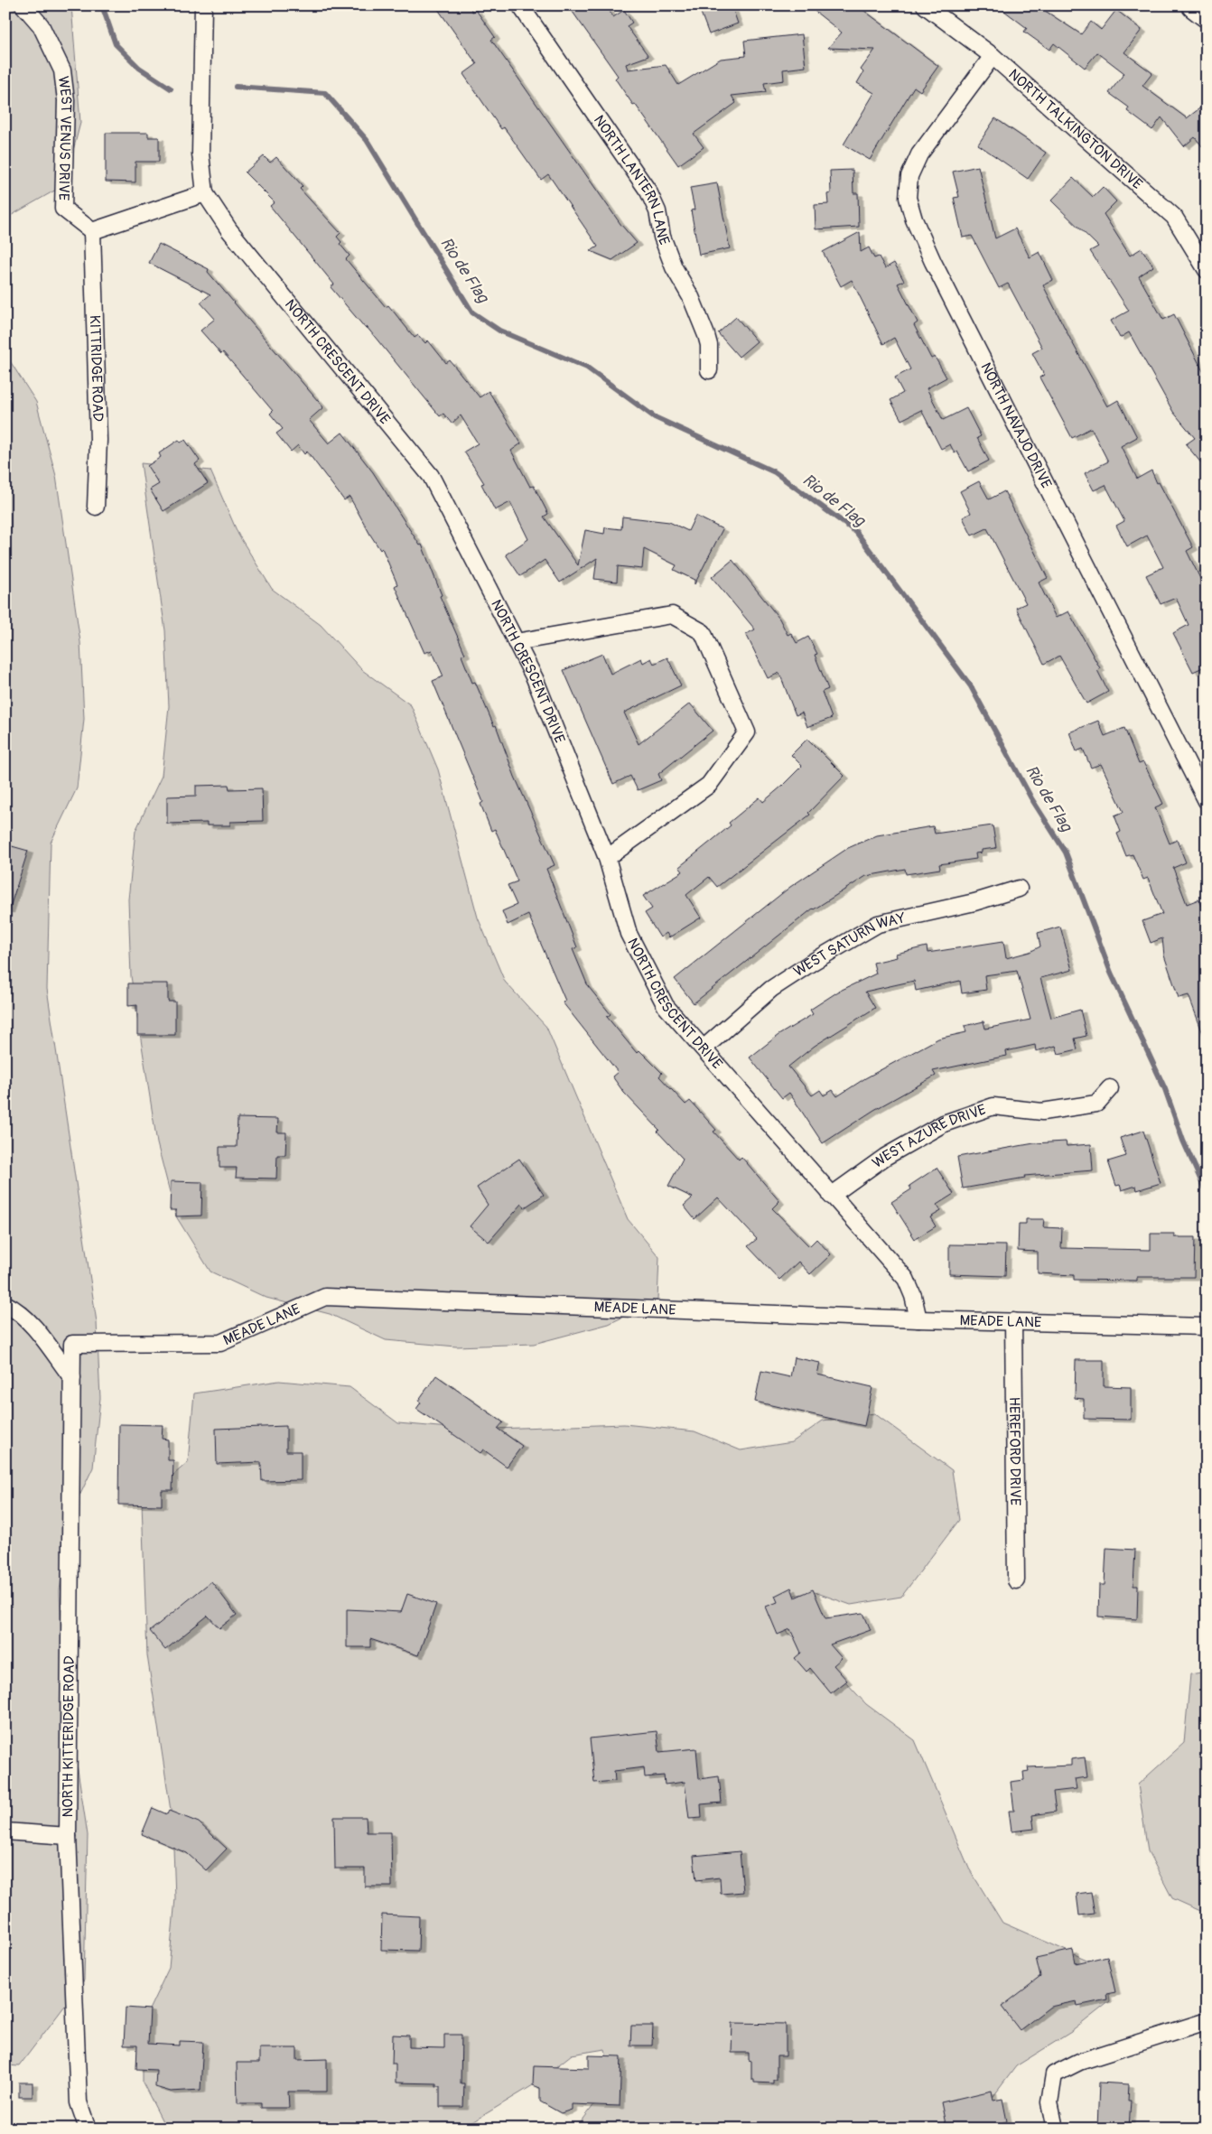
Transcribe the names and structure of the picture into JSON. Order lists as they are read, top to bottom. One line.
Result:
{"streets":{"street":["NORTH TALKINGTON DRIVE","WEST VENUS DRIVE","NORTH LANTERN LANE","NORTH CRESCENT DRIVE","KITTRIDGE ROAD","NORTH NAVAJO DRIVE","WEST SATURN WAY","WEST AZURE DRIVE","MEADE LANE","HEREFORD DRIVE","NORTH KITTERIDGE ROAD"]},"crossings":[["NORTH TALKINGTON DRIVE","NORTH NAVAJO DRIVE"],["WEST VENUS DRIVE","KITTRIDGE ROAD"],["NORTH CRESCENT DRIVE","WEST SATURN WAY"],["NORTH CRESCENT DRIVE","WEST AZURE DRIVE"],["NORTH CRESCENT DRIVE","MEADE LANE"],["MEADE LANE","HEREFORD DRIVE"],["MEADE LANE","NORTH KITTERIDGE ROAD"]],"water":["Rio de Flag"]}
